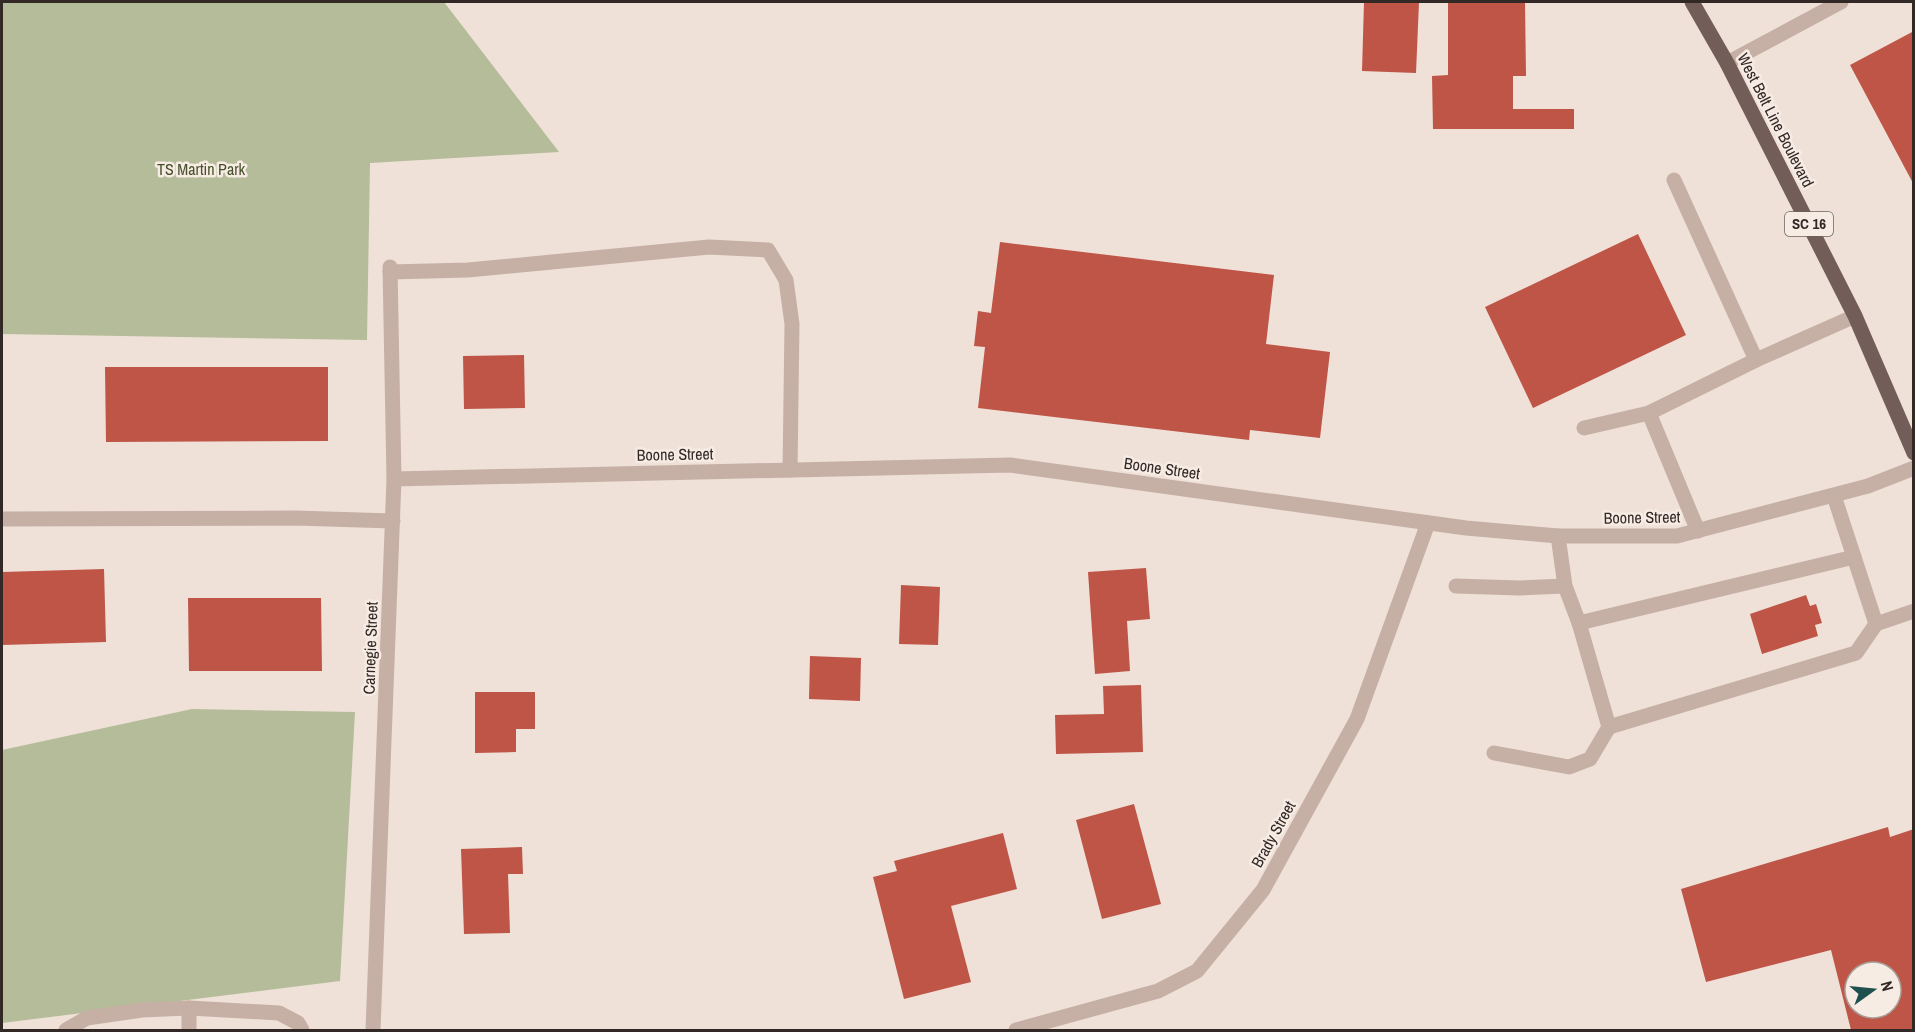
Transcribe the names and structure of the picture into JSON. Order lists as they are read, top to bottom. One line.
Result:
{"streets":{"main road":["West Belt Line Boulevard","SC 16"],"street":["Boone Street","Carnegie Street","Brady Street"]},"crossings":[["Boone Street","Carnegie Street"],["Boone Street","Brady Street"]],"parks":["TS Martin Park"],"north":"right"}
